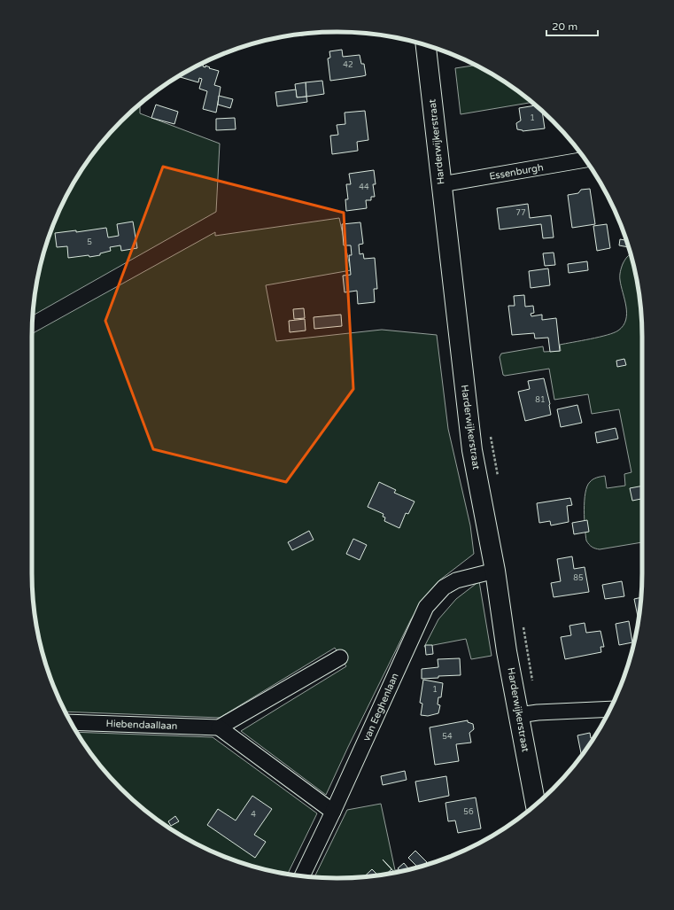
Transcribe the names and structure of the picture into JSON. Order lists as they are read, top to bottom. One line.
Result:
{"streets":{"main road":["Harderwijkerstraat"],"street":["Essenburgh","van Eeghenlaan","Hiebendaallaan"]},"crossings":[["Harderwijkerstraat","Essenburgh"],["Harderwijkerstraat","van Eeghenlaan"]],"house_numbers":["42","1","44","77","5","81","85","1","54","56","4"],"scale_bar":"20 m"}
